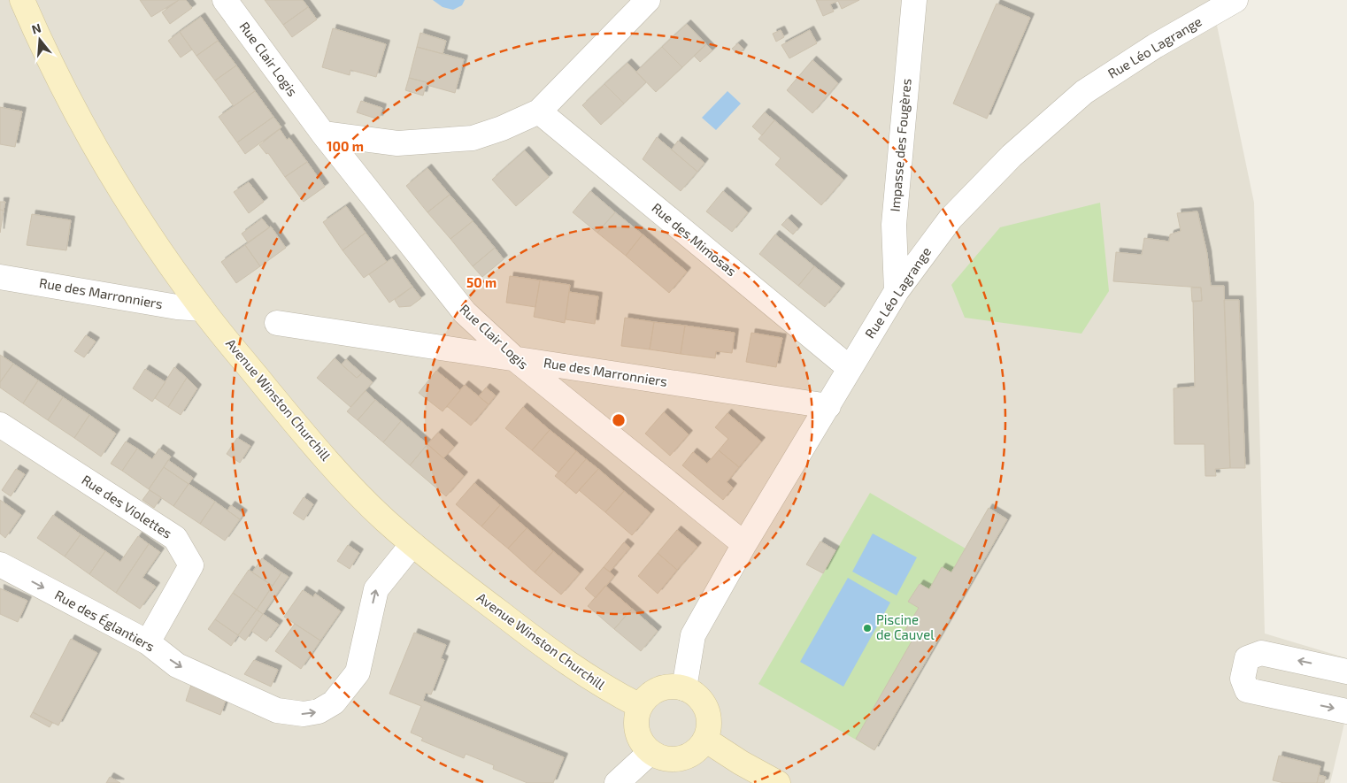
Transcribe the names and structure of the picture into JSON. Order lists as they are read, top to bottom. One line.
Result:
{"streets":{"main road":["Avenue Winston Churchill"],"street":["Rue Léo Lagrange","Rue Clair Logis","Impasse des Fougères","Rue des Mimosas","Rue des Marronniers","Rue des Violettes","Rue des Églantiers"]},"crossings":[["Rue Léo Lagrange","Rue Clair Logis"],["Rue Léo Lagrange","Impasse des Fougères"],["Rue Léo Lagrange","Rue des Mimosas"],["Rue Léo Lagrange","Rue des Marronniers"],["Rue Léo Lagrange","Avenue Winston Churchill"],["Rue Clair Logis","Rue des Marronniers"],["Rue des Marronniers","Avenue Winston Churchill"],["Avenue Winston Churchill","Rue des Églantiers"],["Rue des Violettes","Rue des Églantiers"]],"places":["Piscine de Cauvel"],"north":"top","rings":["100 m","50 m"]}
